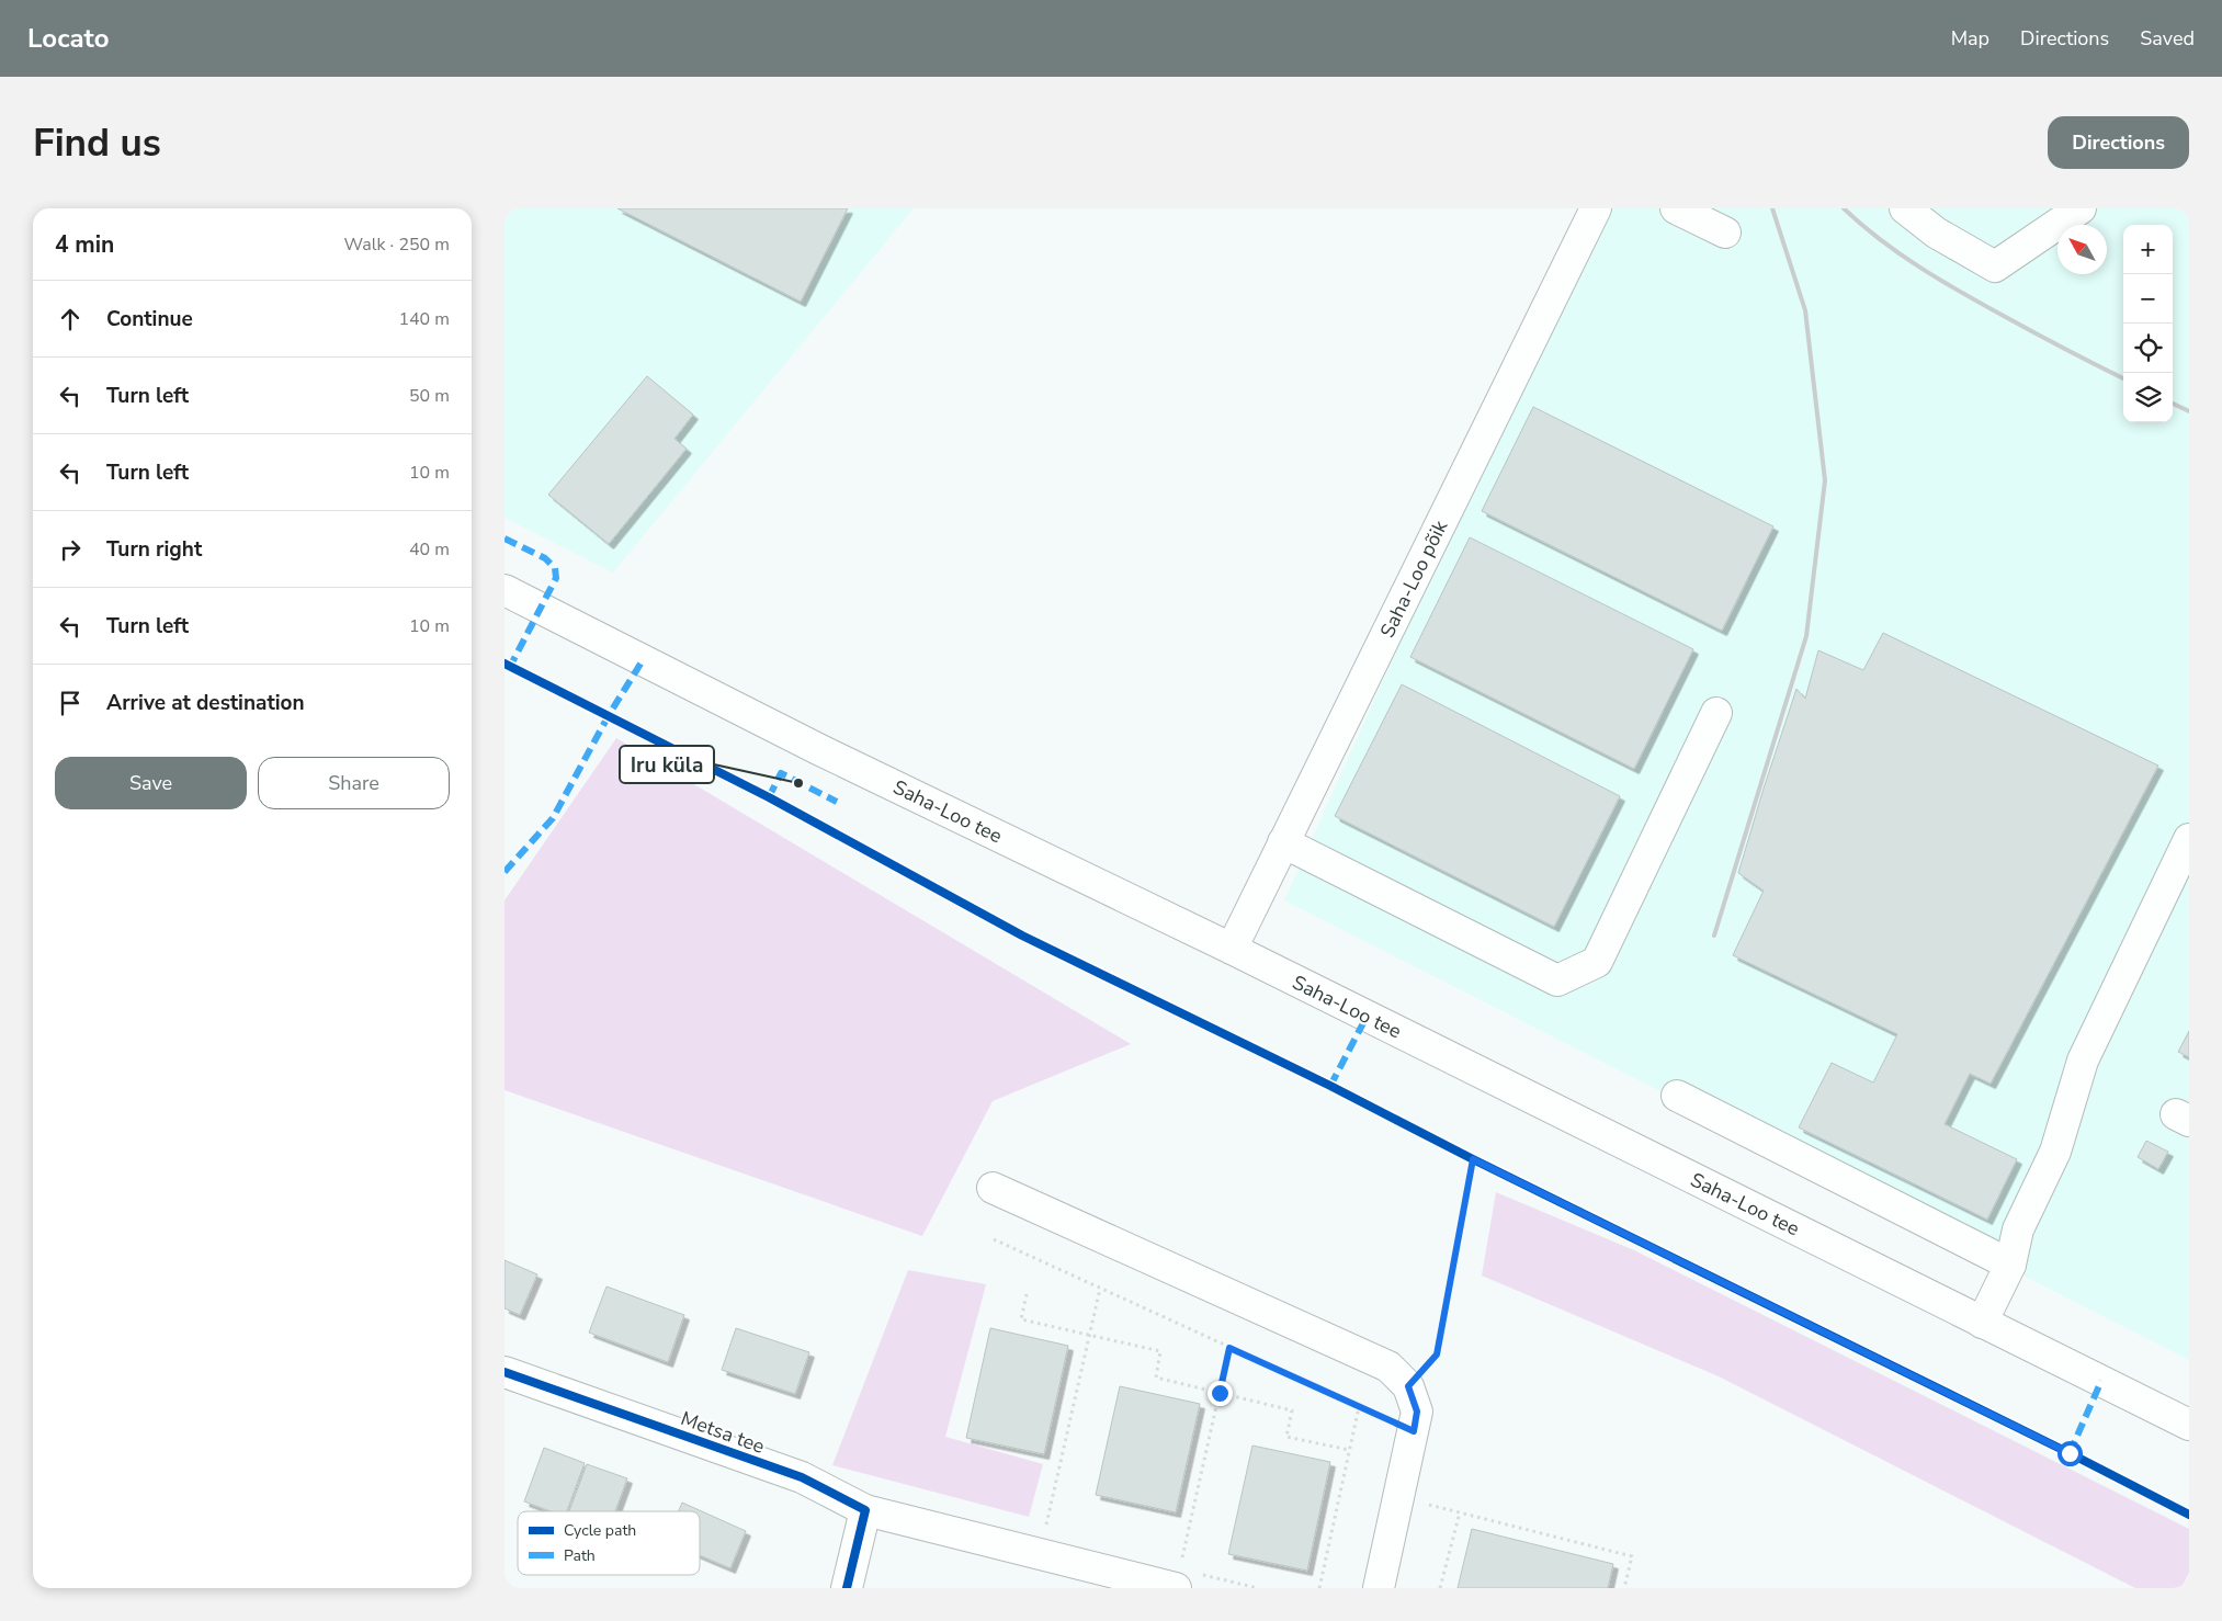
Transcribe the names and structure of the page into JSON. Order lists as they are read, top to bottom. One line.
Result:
{"streets":{"main road":["Saha-Loo põik","Saha-Loo tee","Metsa tee"]},"crossings":[["Saha-Loo põik","Saha-Loo tee"]],"places":["Iru küla"],"legend":["Cycle path","Path"],"north":"top left","page":{"header":"Locato","nav":["Map","Directions","Saved"],"buttons":["Directions",["Save","Share"]],"title":"Find us","heading":["4 min","Walk · 250 m"],"map_buttons":["+","−"],"list":[["Continue","140 m"],["Turn left","50 m"],["Turn left","10 m"],["Turn right","40 m"],["Turn left","10 m"],"Arrive at destination"]}}
